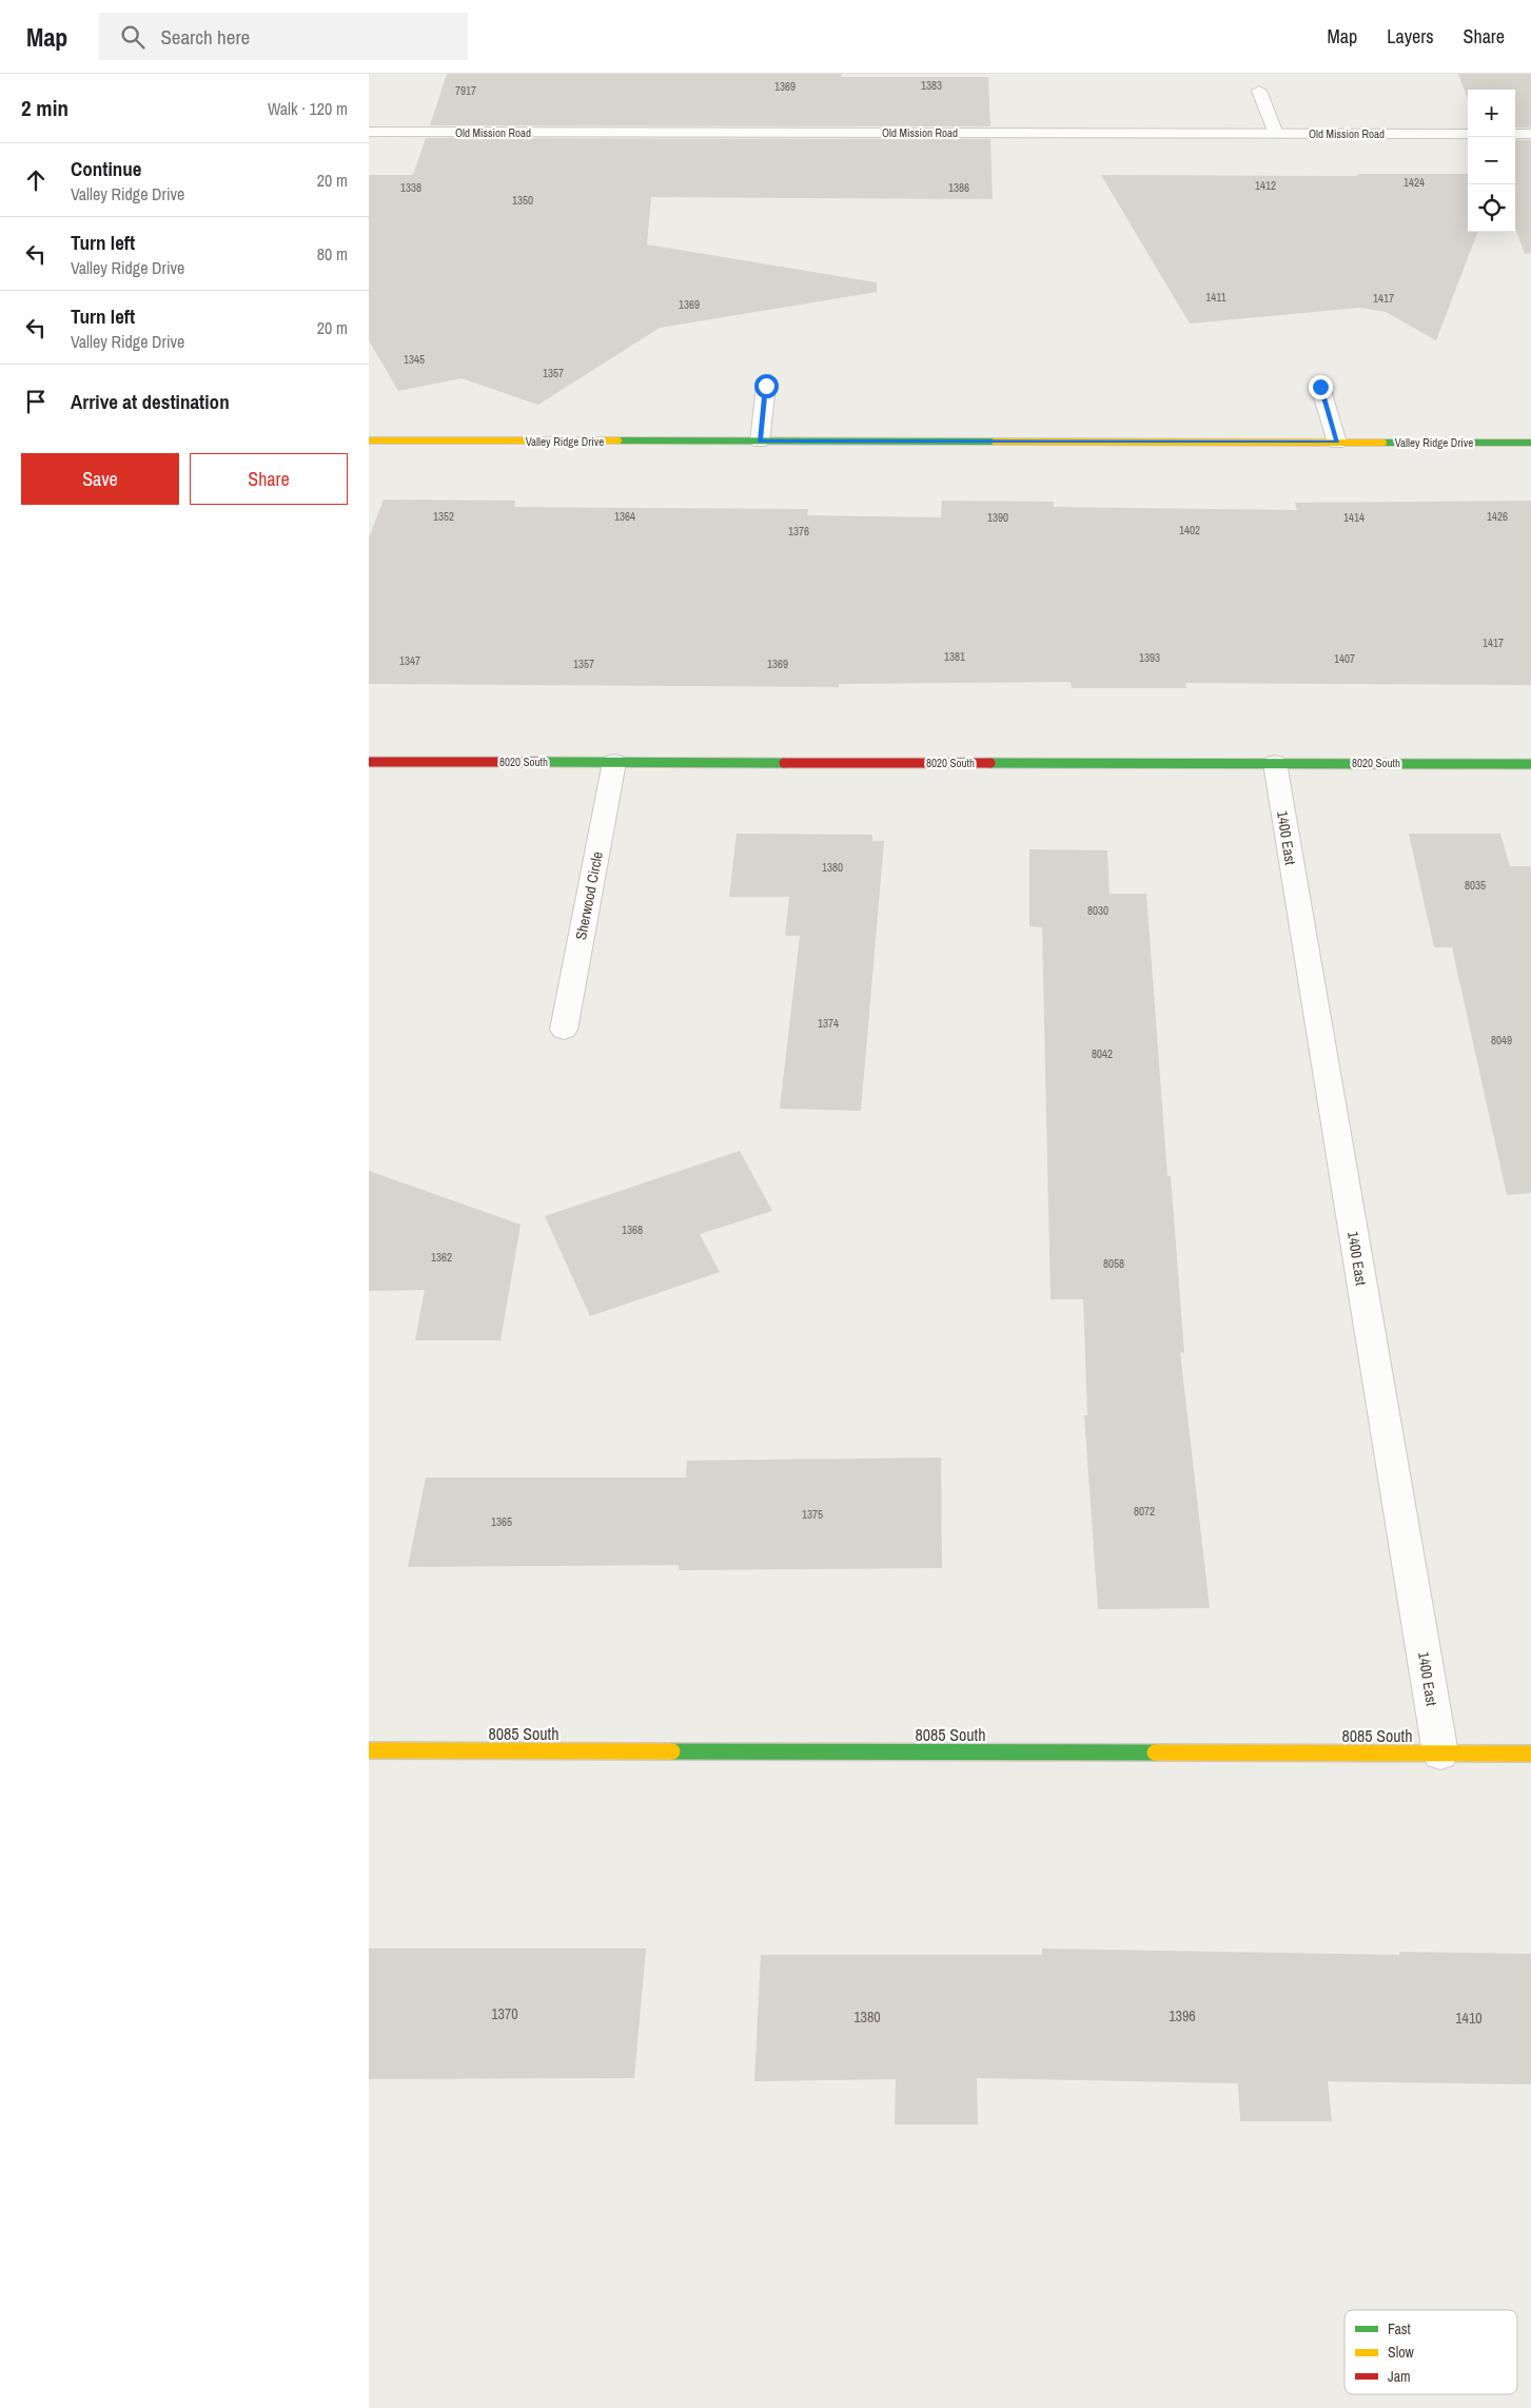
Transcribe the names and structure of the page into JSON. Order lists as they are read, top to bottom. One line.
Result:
{"streets":{"street":["Old Mission Road","Valley Ridge Drive","8020 South","1400 East","Sherwood Circle","8085 South"]},"crossings":[["8020 South","1400 East"],["8020 South","Sherwood Circle"],["1400 East","8085 South"]],"house_numbers":["1383","1369","7917","1424","1412","1338","1386","1350","1411","1417","1369","1345","1357","1352","1364","1426","1390","1414","1402","1376","1417","1381","1393","1407","1347","1357","1369","1380","8035","8030","1374","8049","8042","1368","1362","8058","8072","1375","1365","1370","1396","1380","1410"],"legend":["Fast","Slow","Jam"],"page":{"header":"Map","search":"Search here","nav":["Map","Layers","Share"],"heading":["2 min","Walk · 120 m"],"map_buttons":["+","−"],"list":[["Continue","Valley Ridge Drive","20 m"],["Turn left","Valley Ridge Drive","80 m"],["Turn left","Valley Ridge Drive","20 m"],"Arrive at destination"],"buttons":["Save","Share"]}}
